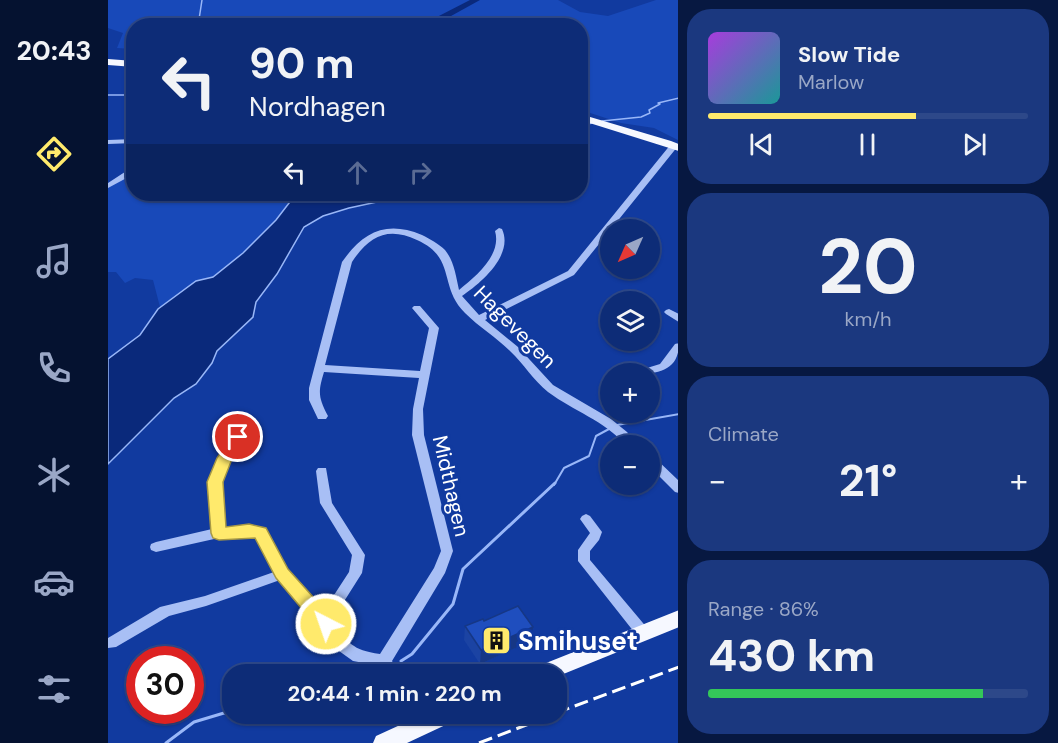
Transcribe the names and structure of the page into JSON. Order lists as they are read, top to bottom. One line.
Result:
{"streets":{"street":["Hagevegen","Midthagen"]},"places":{"building":["Smihuset"]},"north":"bottom left","page":{"tabs":"20:43","turn":["90 m","Nordhagen"],"song":["Slow Tide","Marlow"],"tile":[["20","km/h"],"Climate",["Range · 86%","430 km"]],"map_buttons":["+","−"],"heat":["−","21°","+"],"limit":"30","trip":"20:44 · 1 min · 220 m"}}
